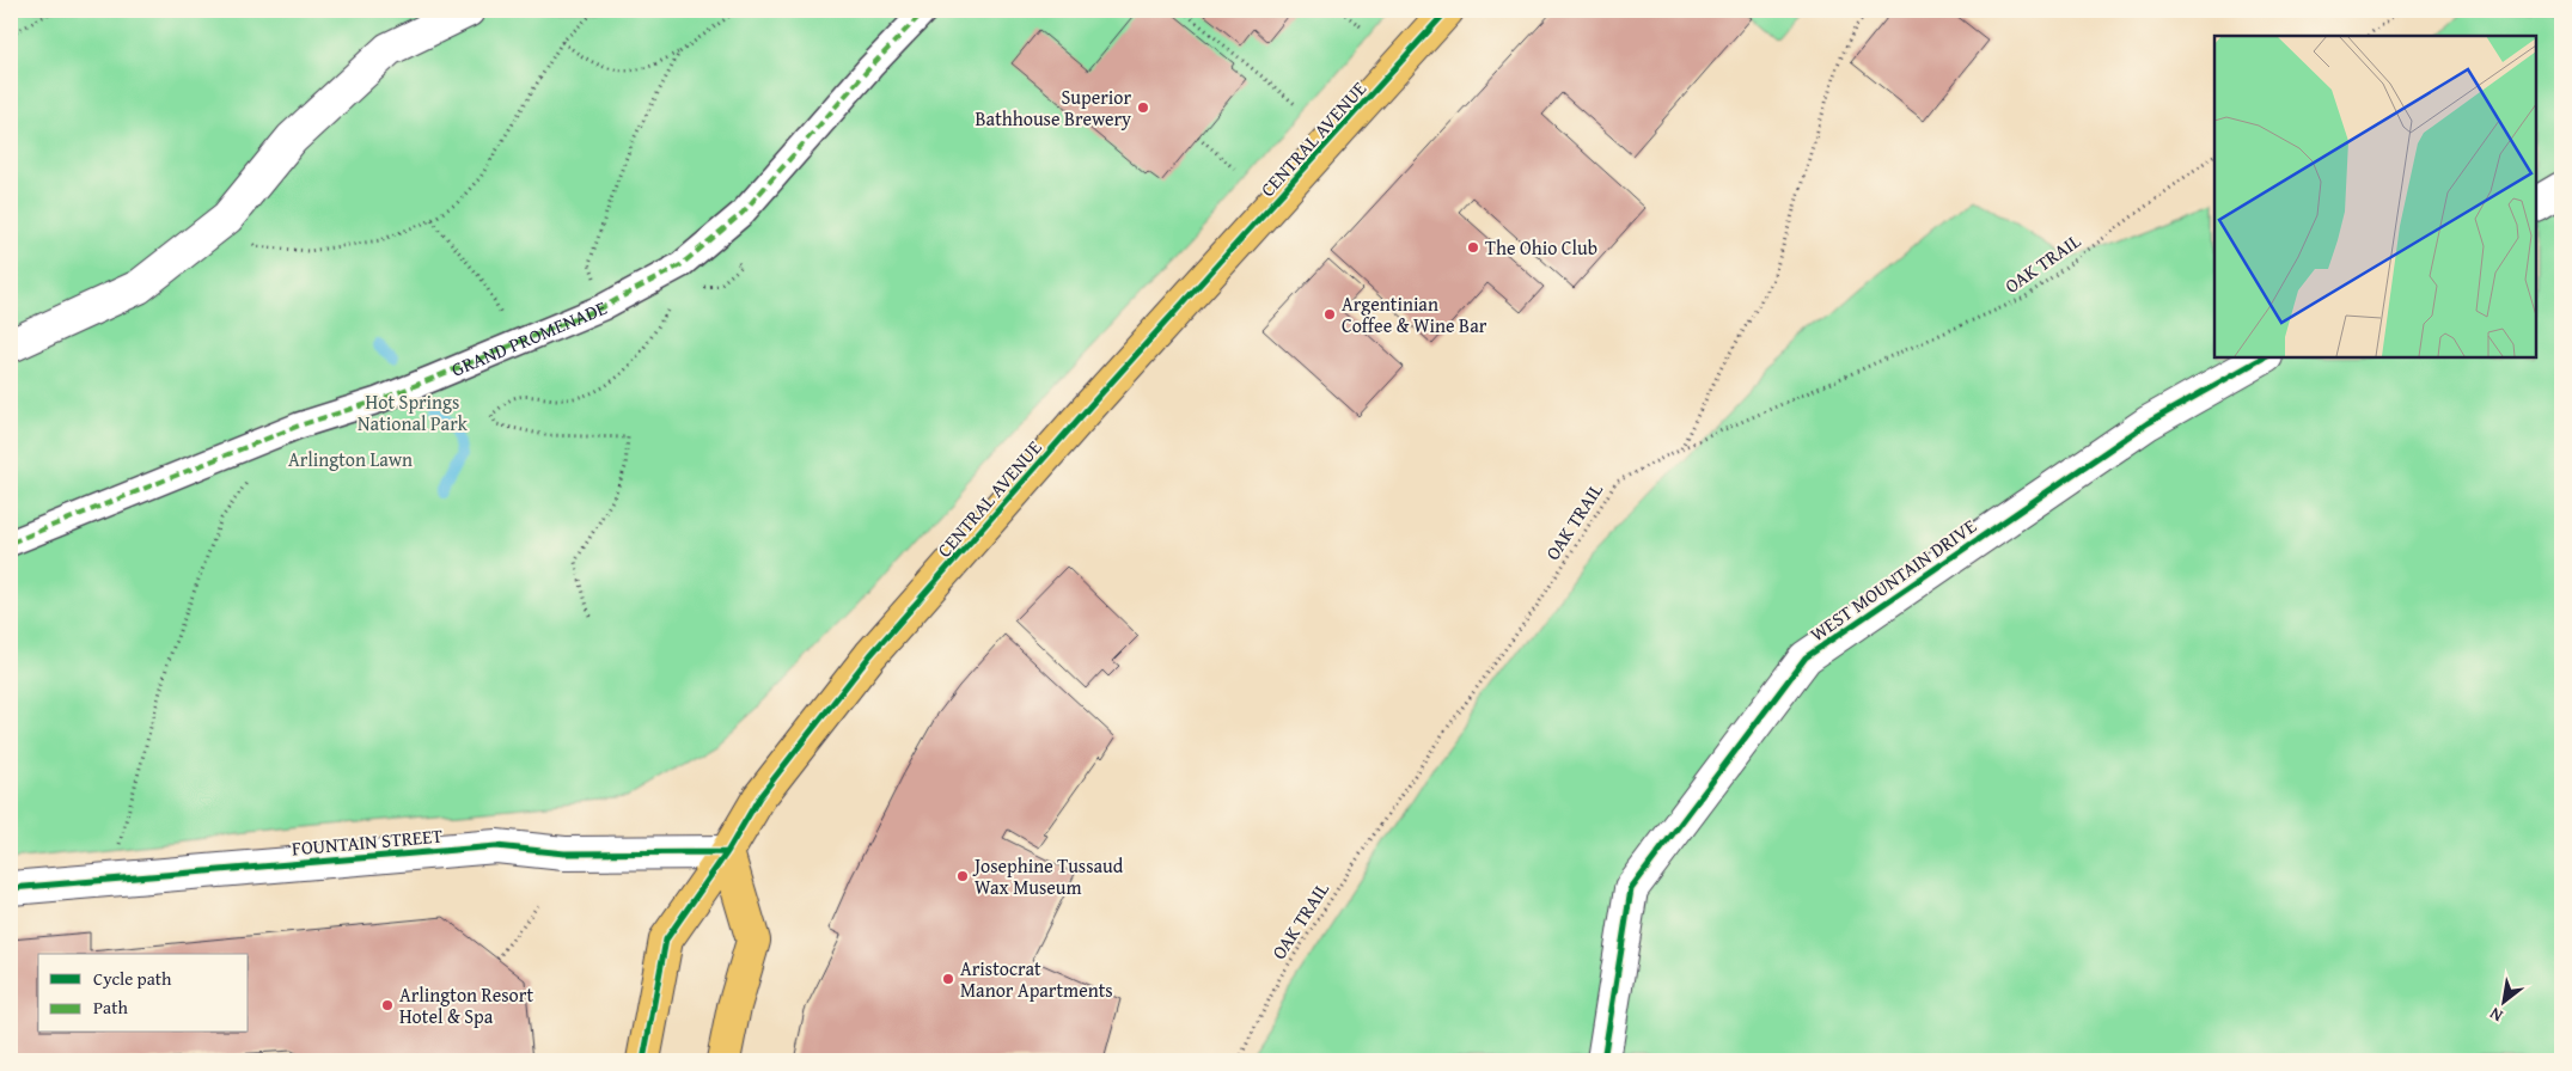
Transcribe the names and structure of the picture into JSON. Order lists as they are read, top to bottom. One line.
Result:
{"streets":{"main road":["CENTRAL AVENUE"],"street":["GRAND PROMENADE","WEST MOUNTAIN DRIVE","FOUNTAIN STREET"],"path":["OAK TRAIL"]},"crossings":[["CENTRAL AVENUE","FOUNTAIN STREET"]],"parks":["Hot Springs National Park","Arlington Lawn"],"places":["Superior Bathhouse Brewery","The Ohio Club","Argentinian Coffee & Wine Bar","Josephine Tussaud Wax Museum","Aristocrat Manor Apartments","Arlington Resort Hotel & Spa"],"legend":["Cycle path","Path"],"north":"bottom left"}
